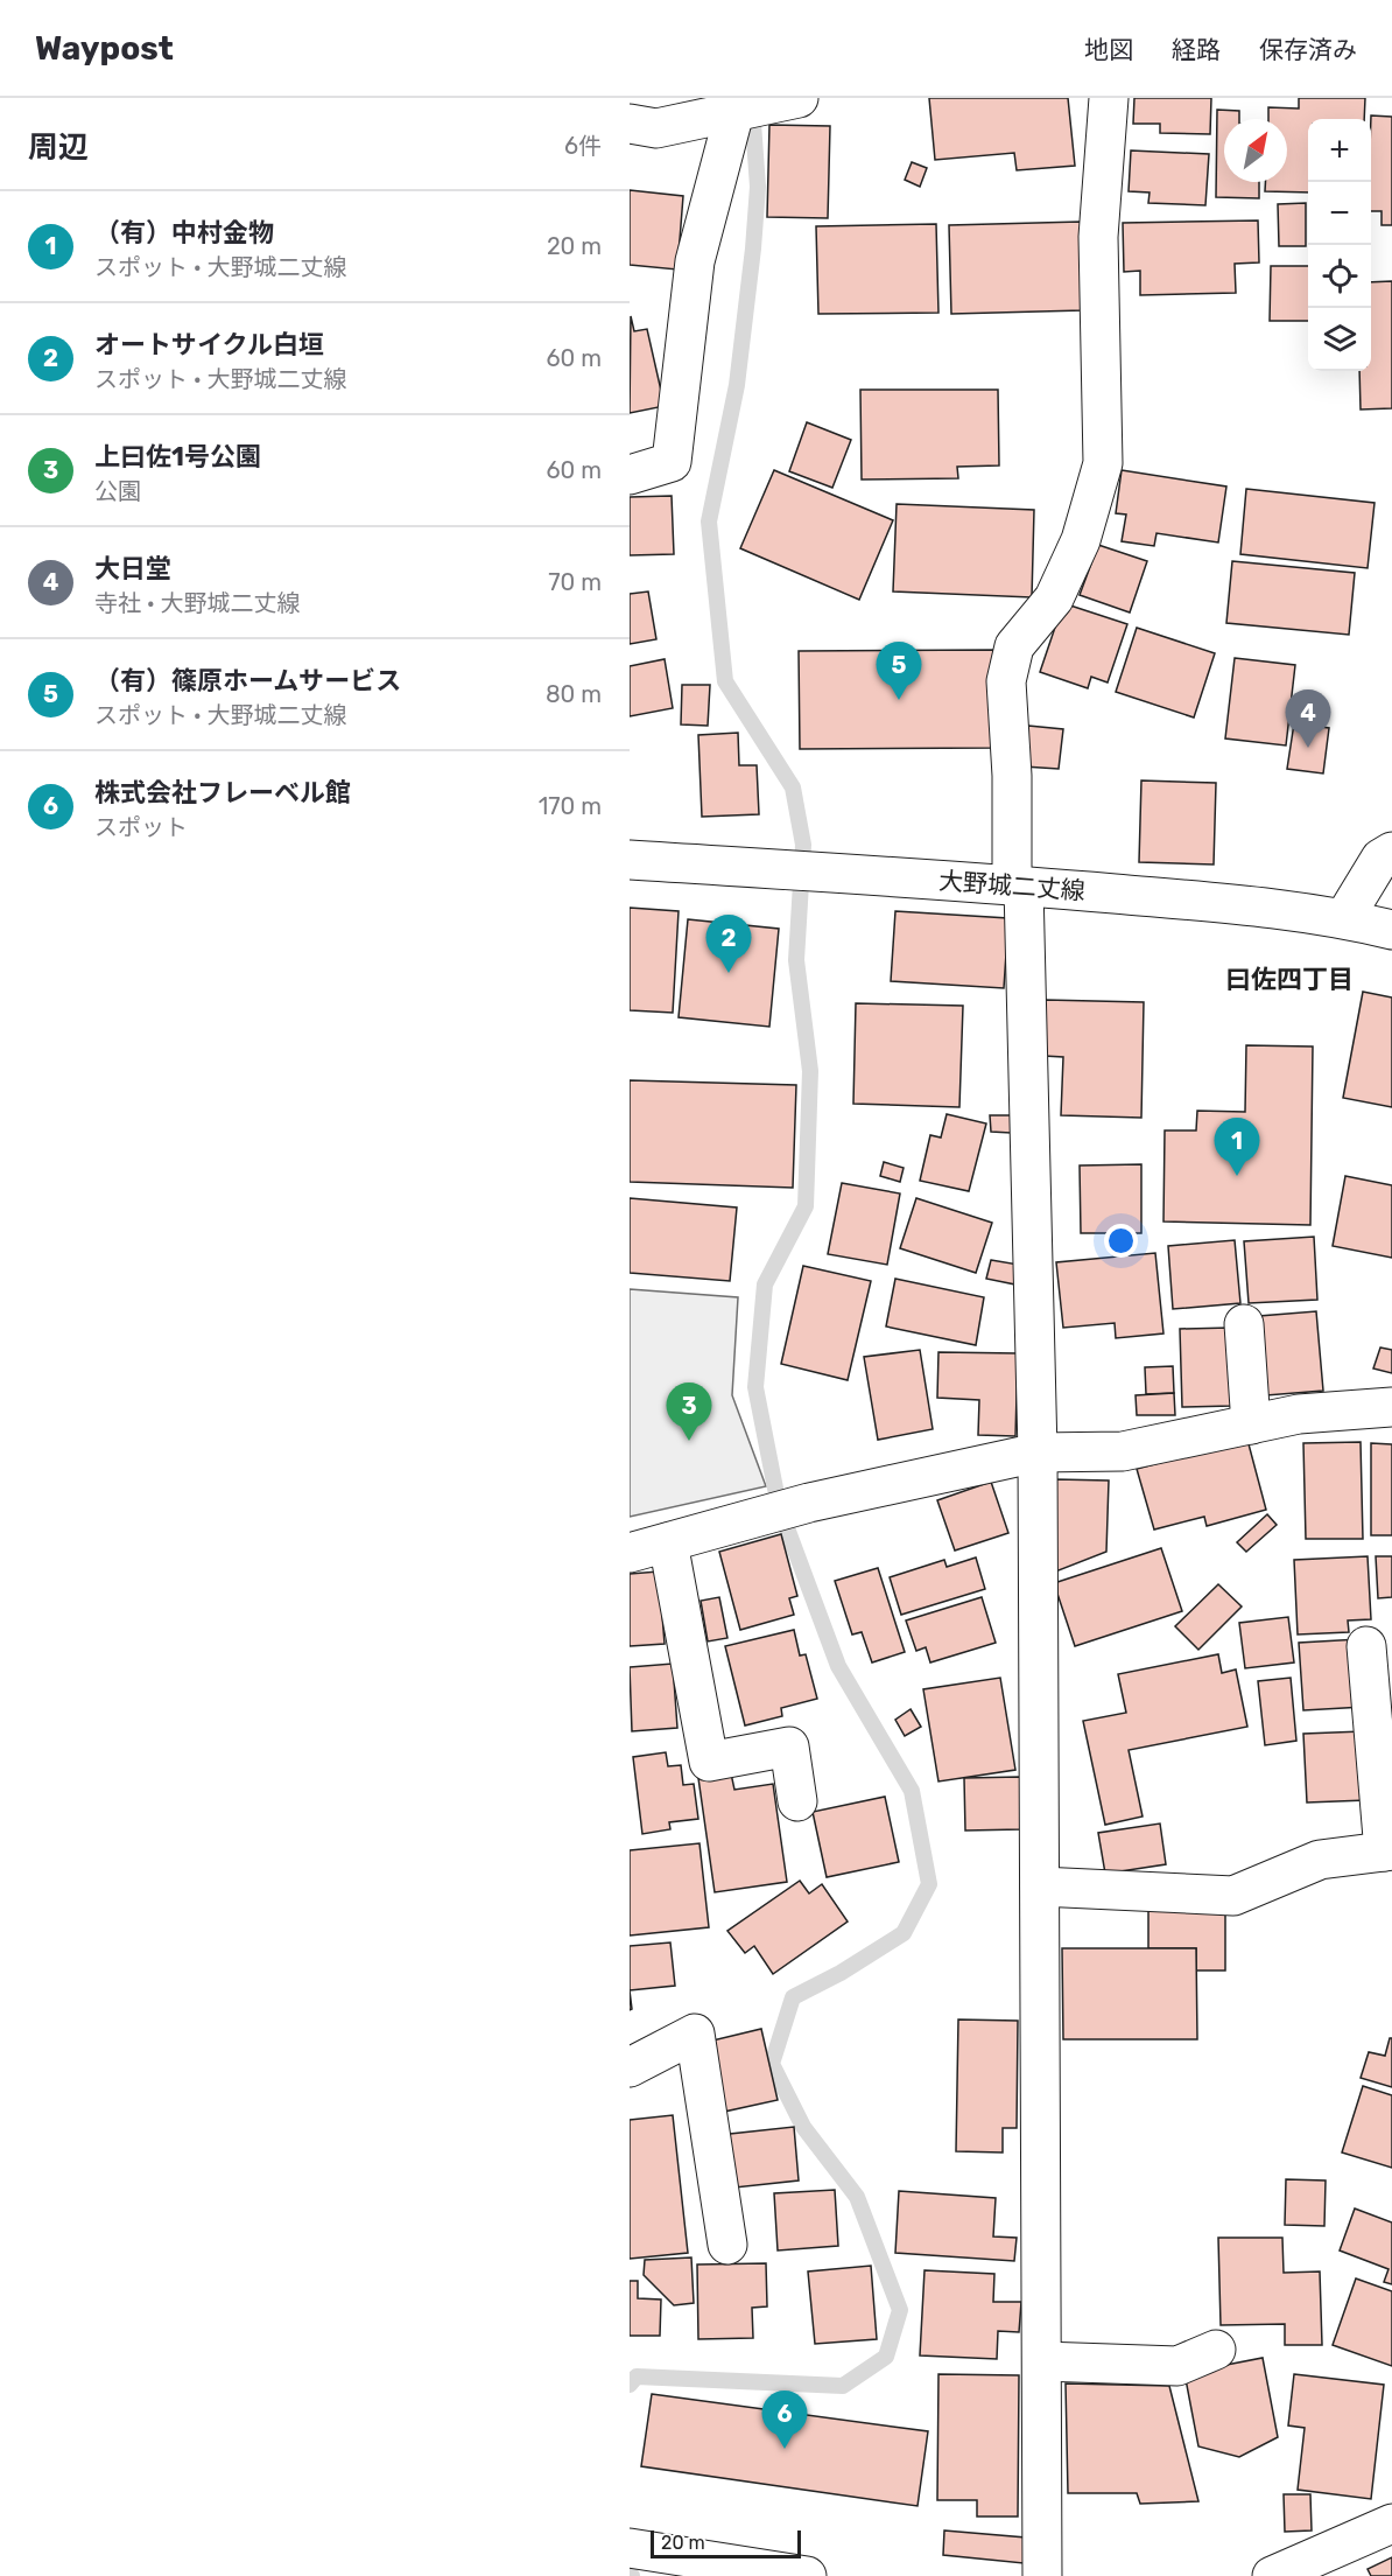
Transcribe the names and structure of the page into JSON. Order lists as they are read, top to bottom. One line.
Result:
{"streets":{"street":["大野城二丈線"]},"districts":["曰佐四丁目"],"scale_bar":"20 m","north":"top right","page":{"header":"Waypost","nav":["地図","経路","保存済み"],"heading":["周辺","6件"],"map_buttons":["+","−"],"list":[{"mark":"1","name":"（有）中村金物","note":"スポット · 大野城二丈線","value":"20 m"},{"mark":"2","name":"オートサイクル白垣","note":"スポット · 大野城二丈線","value":"60 m"},{"mark":"3","name":"上曰佐1号公園","note":"公園","value":"60 m"},{"mark":"4","name":"大日堂","note":"寺社 · 大野城二丈線","value":"70 m"},{"mark":"5","name":"（有）篠原ホームサービス","note":"スポット · 大野城二丈線","value":"80 m"},{"mark":"6","name":"株式会社フレーベル館","note":"スポット","value":"170 m"}],"pins":["5","4","2","1","3","6"],"scale":"20 m"}}
